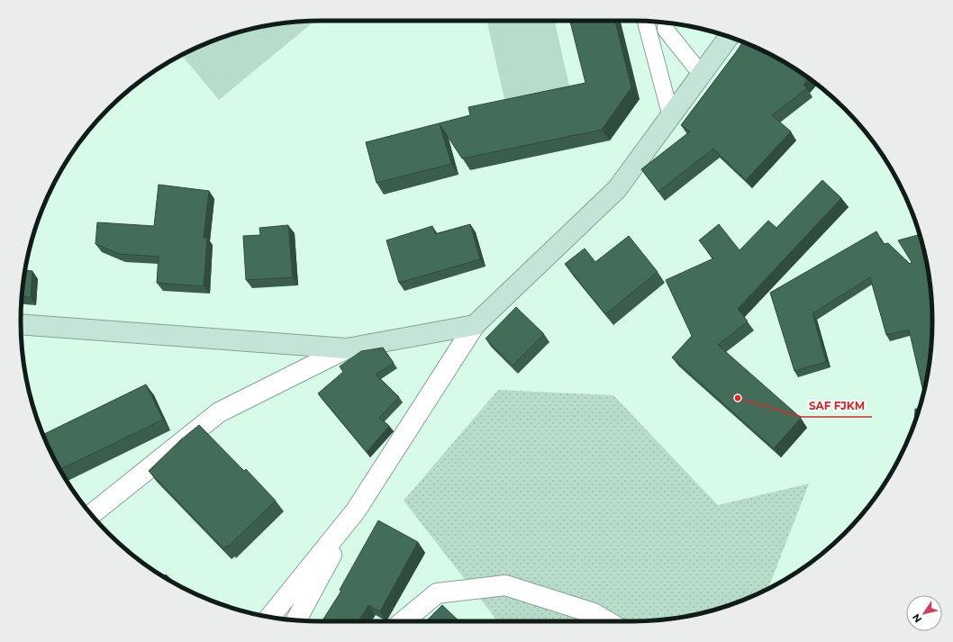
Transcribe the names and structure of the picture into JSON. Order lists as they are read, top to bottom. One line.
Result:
{"places":["SAF FJKM"],"north":"bottom left"}
